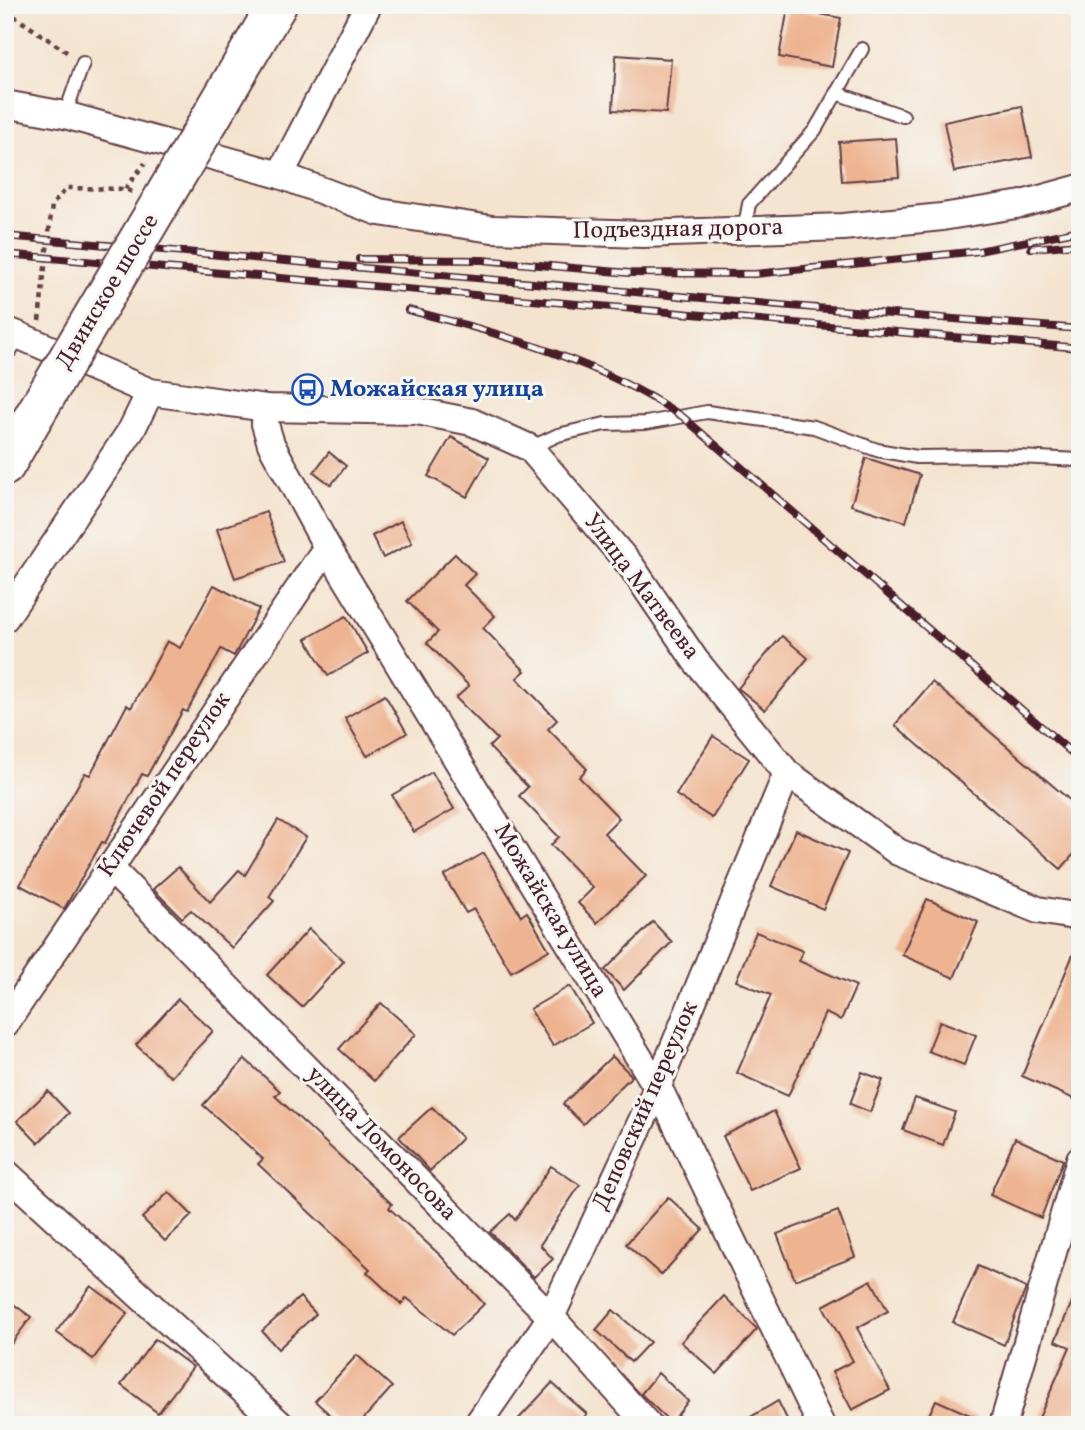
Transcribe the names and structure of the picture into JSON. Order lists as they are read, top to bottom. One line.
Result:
{"streets":{"main road":["Двинское шоссе"],"street":["Подъездная дорога","Улица Матвеева","Ключевой переулок","Можайская улица","Деповский переулок","улица Ломоносова"]},"crossings":[["Улица Матвеева","Можайская улица"],["Улица Матвеева","Деповский переулок"],["Ключевой переулок","Можайская улица"],["Ключевой переулок","улица Ломоносова"],["Можайская улица","Деповский переулок"],["Деповский переулок","улица Ломоносова"]],"places":{"bus stop":["Можайская улица"]}}
